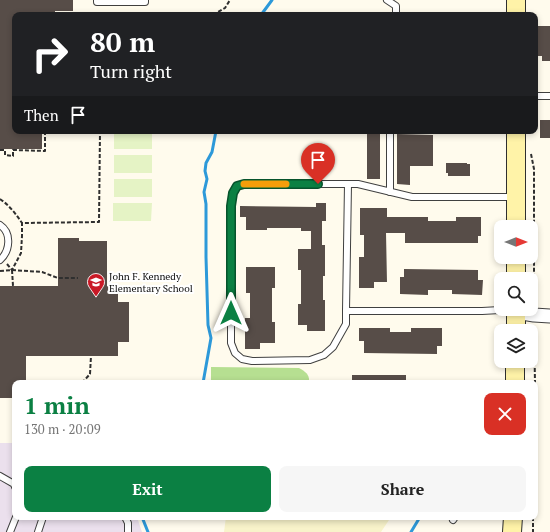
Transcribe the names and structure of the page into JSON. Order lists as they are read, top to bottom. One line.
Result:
{"places":{"school or university":["John F. Kennedy Elementary School"]},"north":"right","page":{"turn":["80 m","Turn right"],"then":"Then","heading":["1 min","130 m · 20:09"],"buttons":["Exit","Share"]}}
